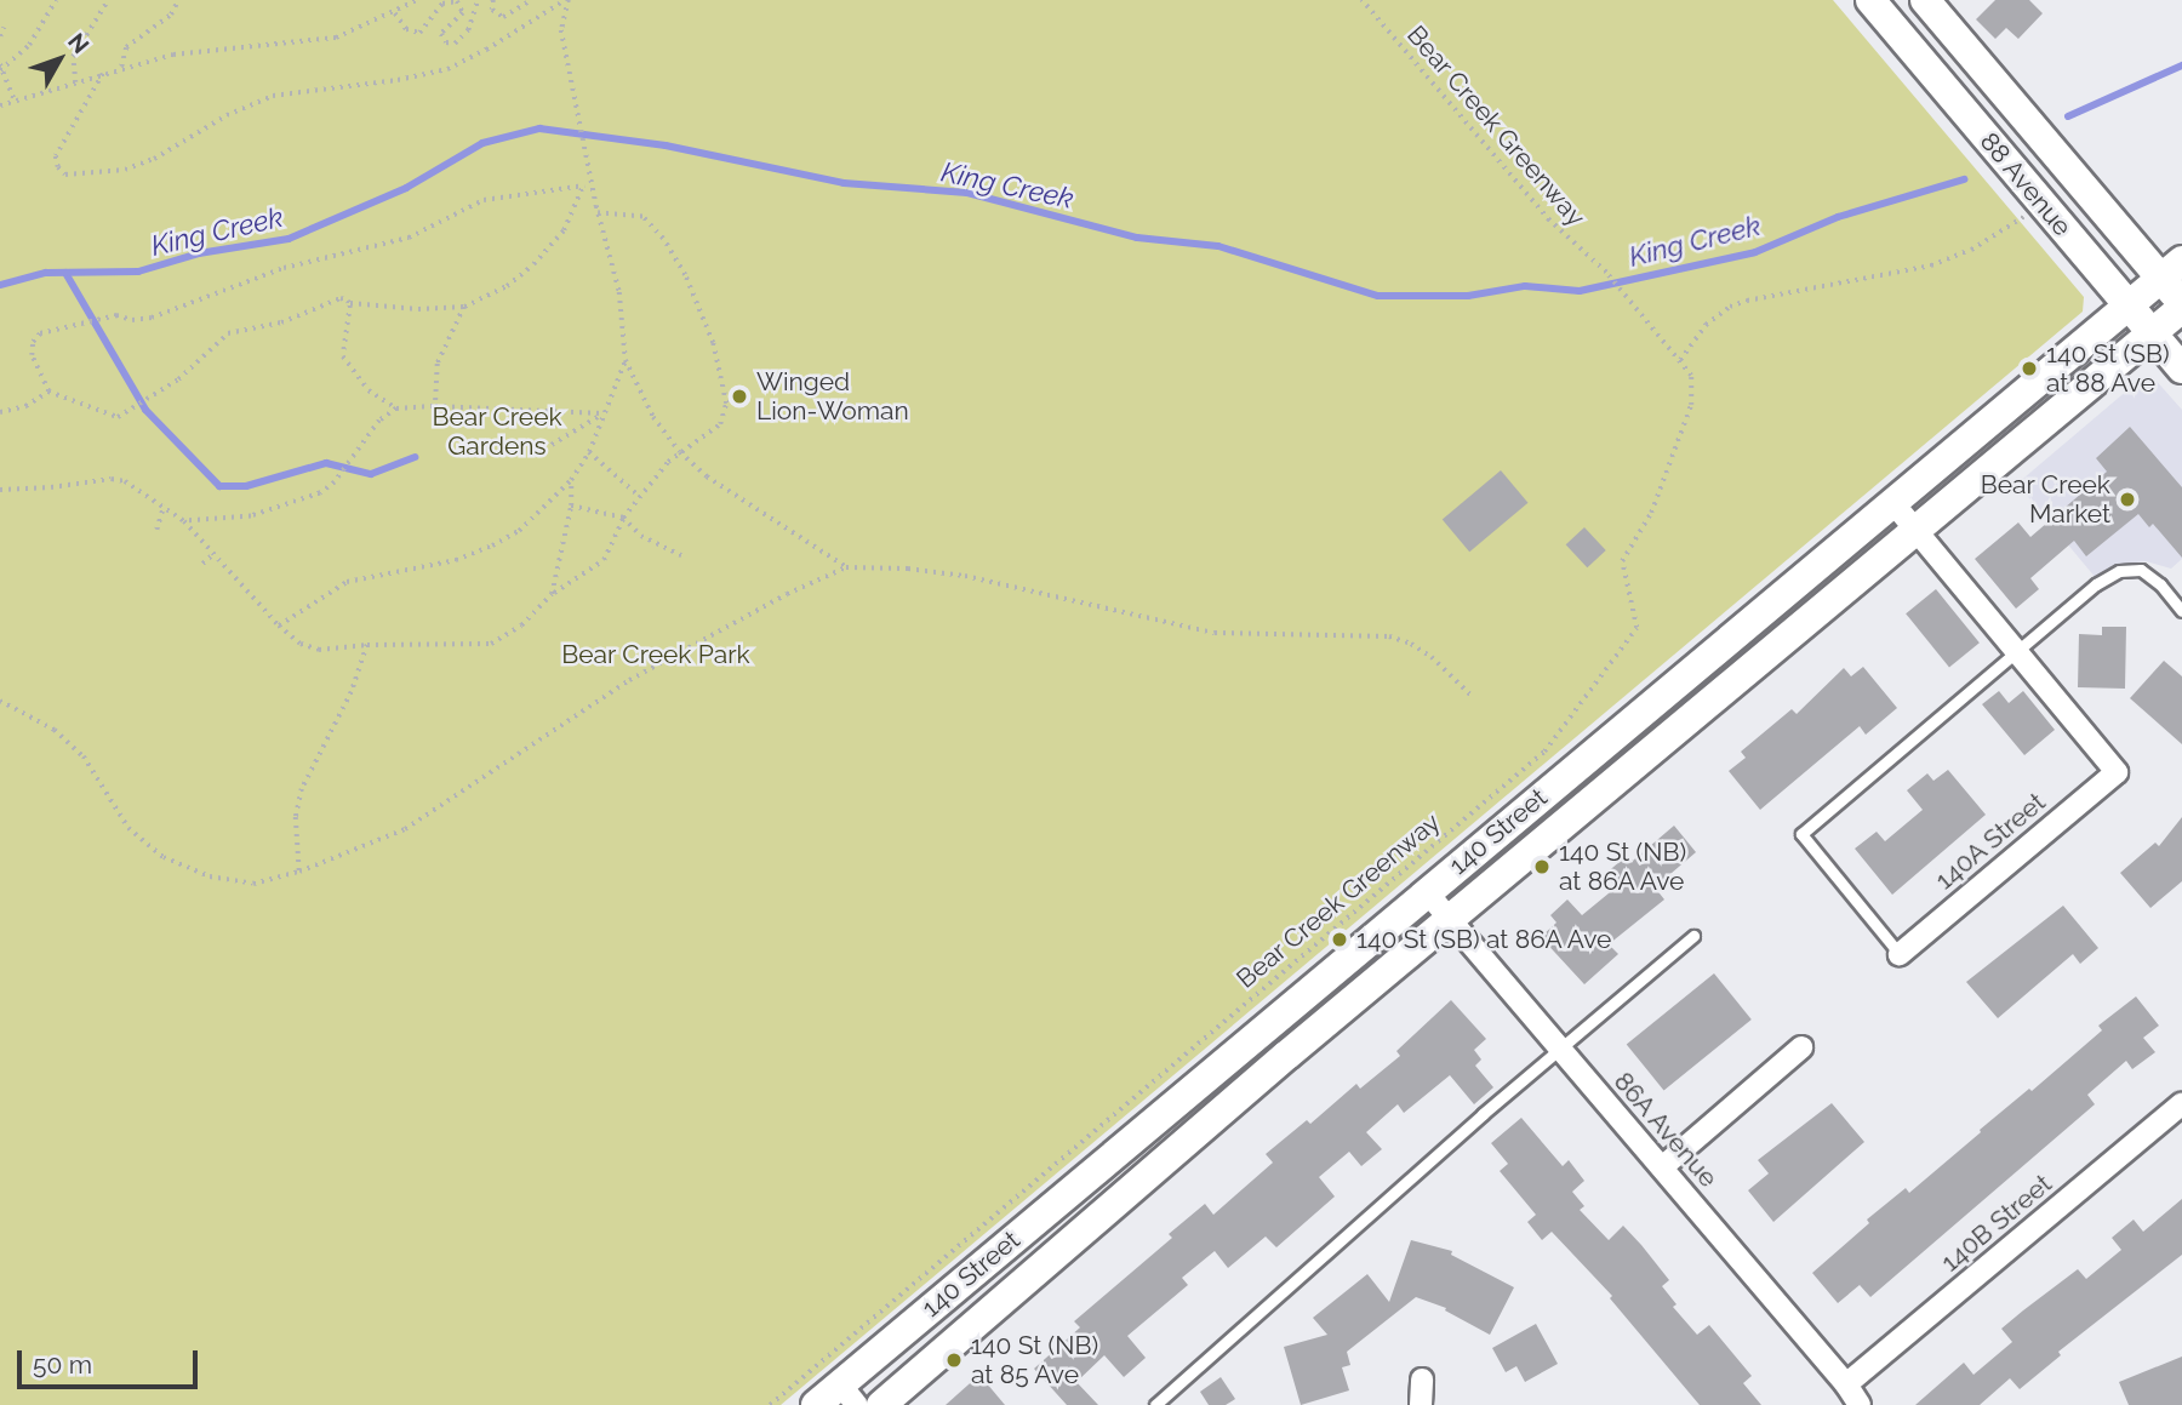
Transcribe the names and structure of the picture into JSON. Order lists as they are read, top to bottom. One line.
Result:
{"streets":{"main road":["88 Avenue","140 Street"],"street":["140A Street","86A Avenue","140B Street"],"path":["Bear Creek Greenway"]},"crossings":[["88 Avenue","140 Street"],["140 Street","86A Avenue"],["86A Avenue","140B Street"]],"water":["King Creek"],"parks":["Bear Creek Gardens","Bear Creek Park"],"places":["140 St (SB) at 88 Ave","Winged Lion-Woman","Bear Creek Market","140 St (NB) at 86A Ave","140 St (SB) at 86A Ave","140 St (NB) at 85 Ave"],"scale_bar":"50 m","north":"top right"}
